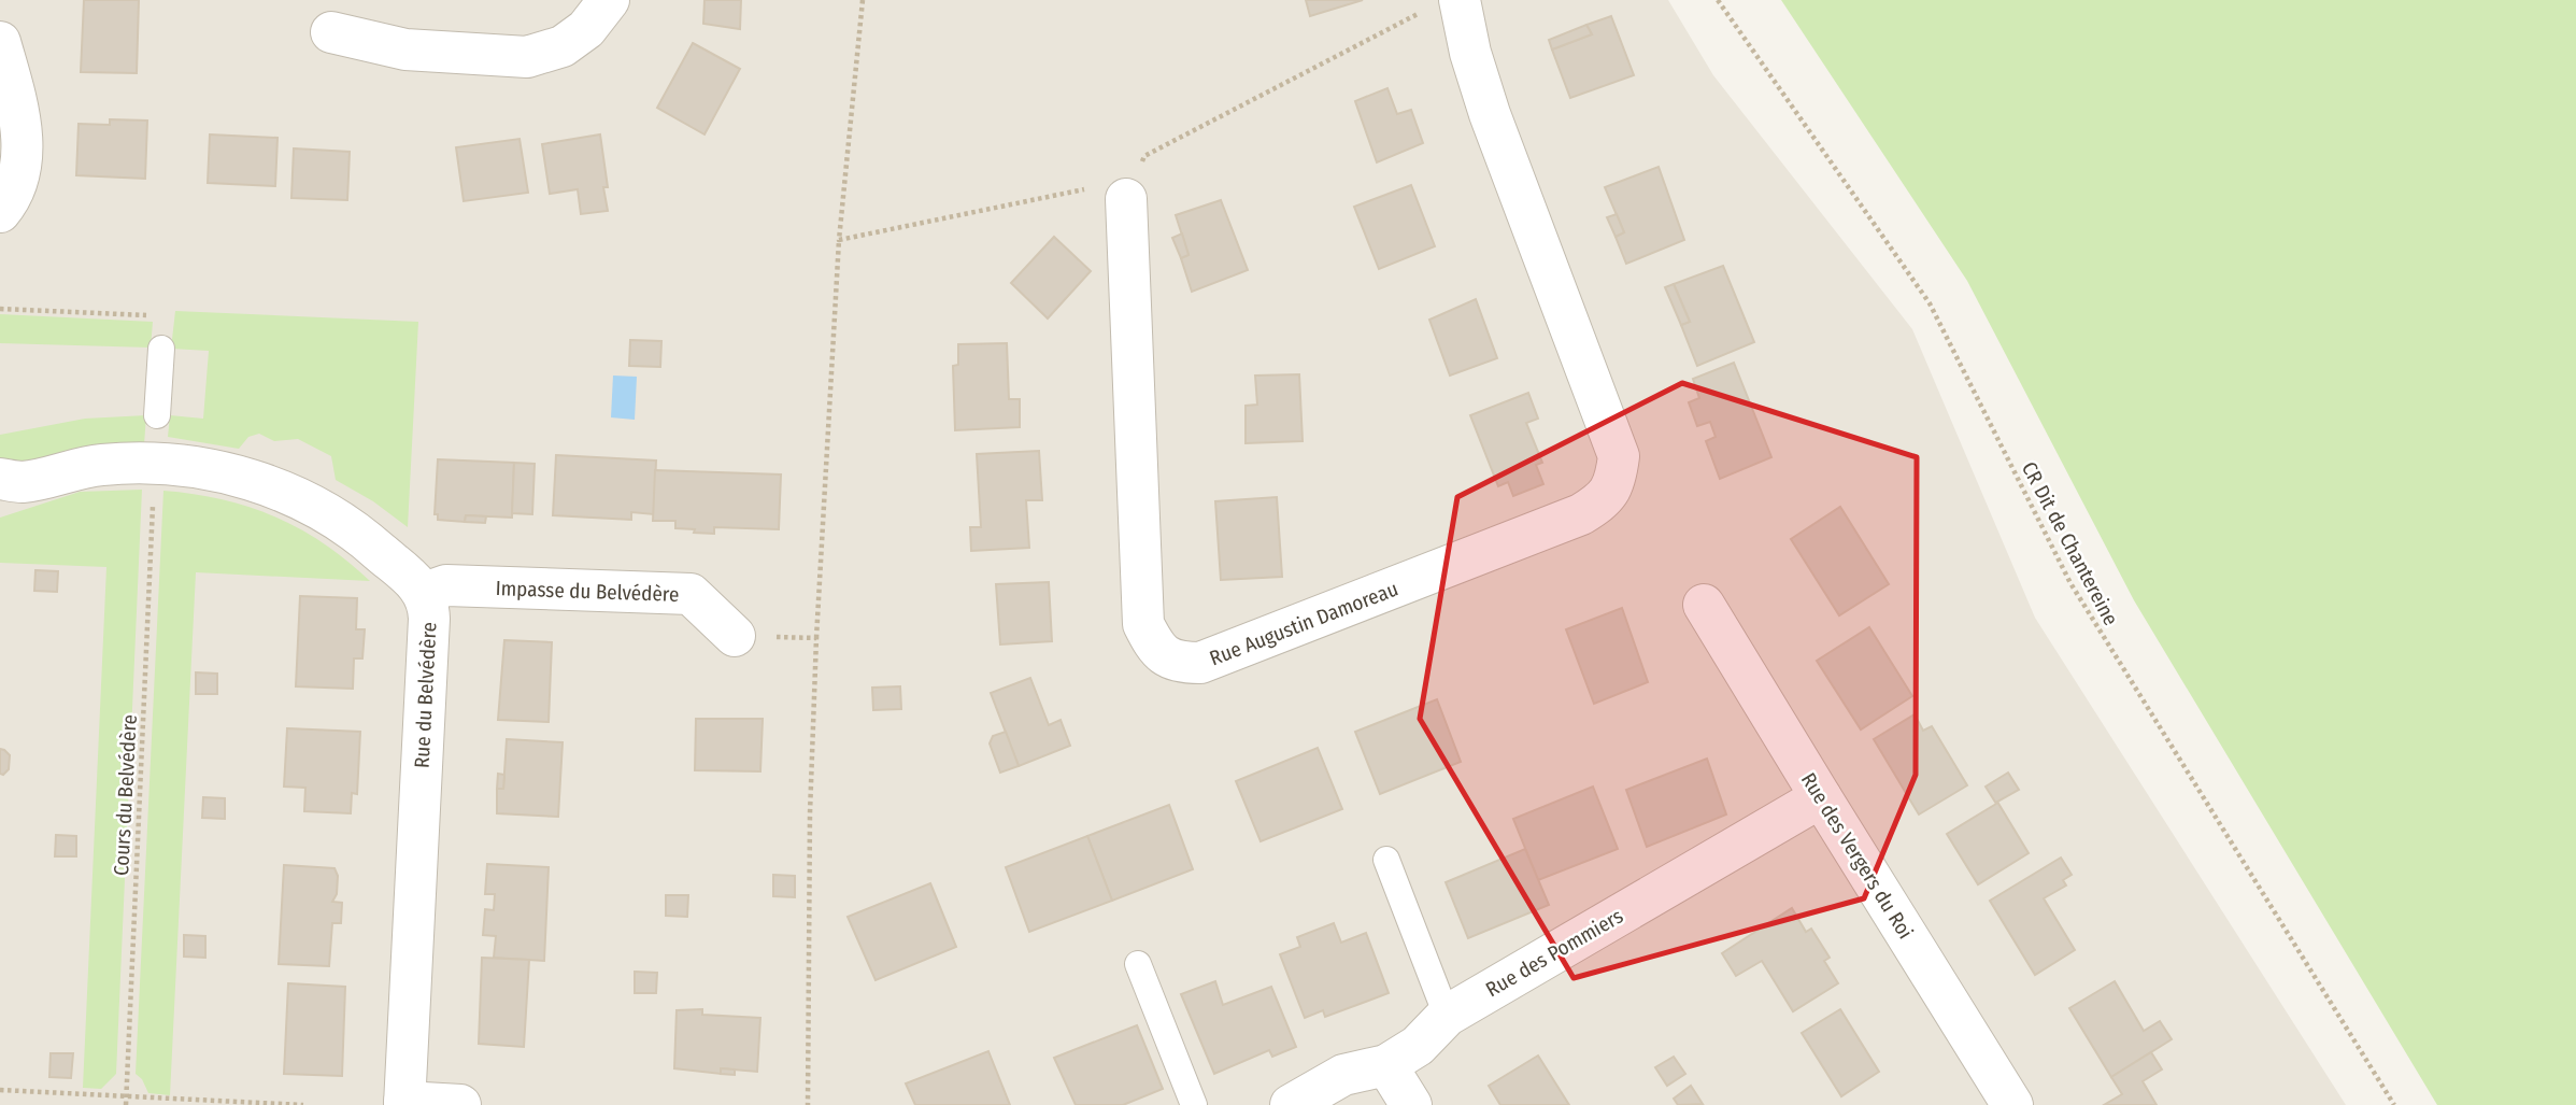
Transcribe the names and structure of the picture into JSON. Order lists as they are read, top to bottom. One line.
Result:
{"streets":{"street":["Impasse du Belvédère","Rue Augustin Damoreau","Rue du Belvédère","Rue des Vergers du Roi","Rue des Pommiers"],"path":["CR Dit de Chantereine","Cours du Belvédère"]},"crossings":[["Impasse du Belvédère","Rue du Belvédère"],["Rue des Vergers du Roi","Rue des Pommiers"]]}
